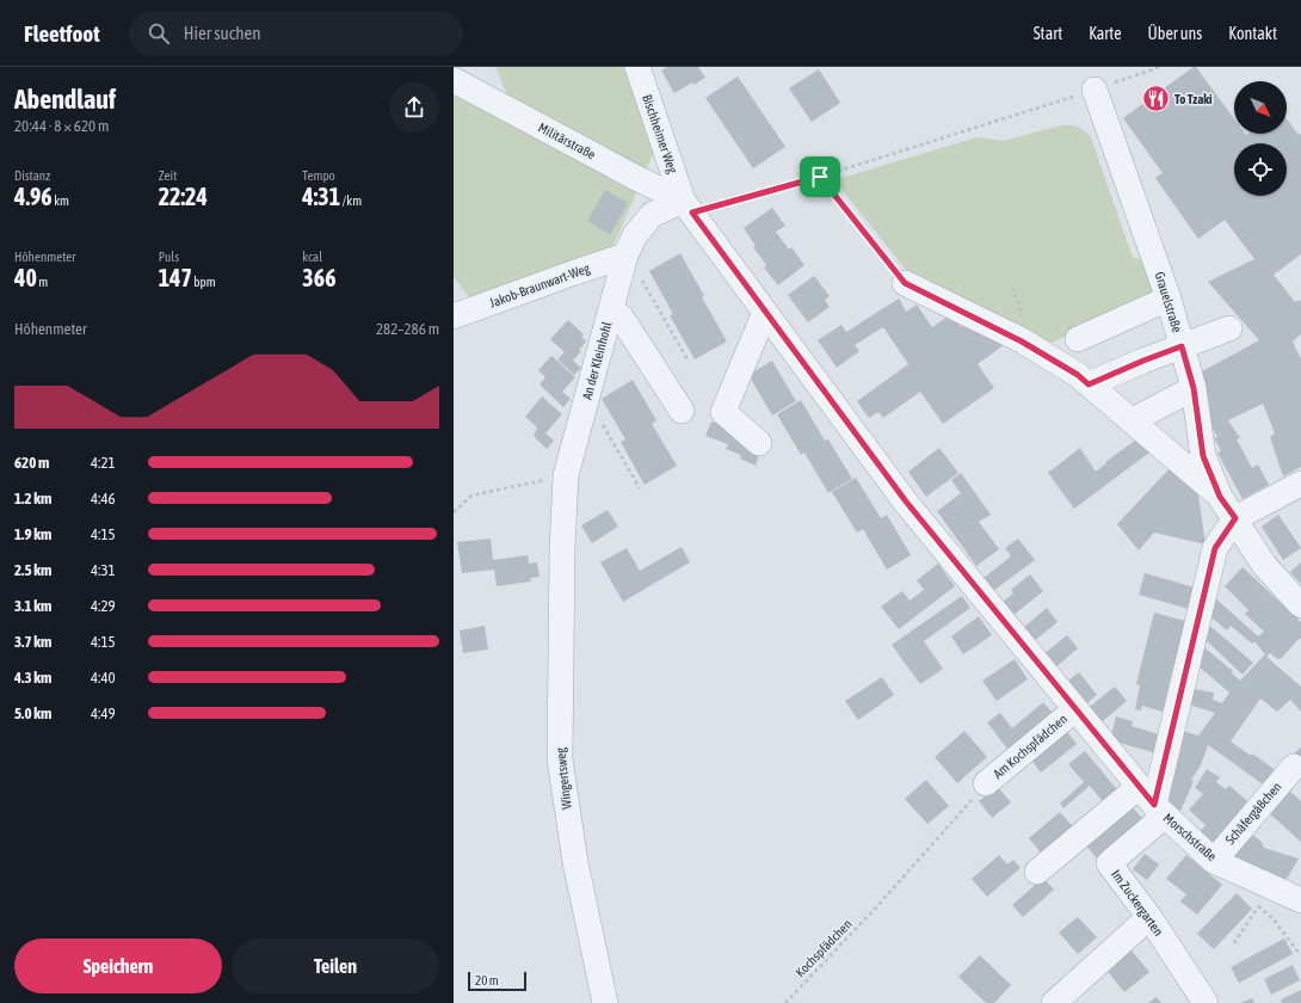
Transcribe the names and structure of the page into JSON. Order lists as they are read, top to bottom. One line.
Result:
{"streets":{"street":["Bischheimer Weg","Militärstraße","Jakob-Braunwart-Weg","Grauelstraße","An der Kleinhohl","Am Kochspfädchen","Wingertsweg","Schäfergäßchen","Morschstraße","Im Zuckergarten"],"path":["Kochspfädchen"]},"crossings":[["Bischheimer Weg","Militärstraße"],["Bischheimer Weg","An der Kleinhohl"],["Bischheimer Weg","Morschstraße"],["Militärstraße","An der Kleinhohl"],["Militärstraße","Morschstraße"],["Jakob-Braunwart-Weg","An der Kleinhohl"],["An der Kleinhohl","Wingertsweg"],["An der Kleinhohl","Morschstraße"],["Am Kochspfädchen","Morschstraße"],["Am Kochspfädchen","Kochspfädchen"],["Schäfergäßchen","Morschstraße"],["Morschstraße","Im Zuckergarten"]],"places":{"restaurant":["To Tzaki"]},"scale_bar":"20 m","north":"bottom right","page":{"header":"Fleetfoot","search":"Hier suchen","nav":["Start","Karte","Über uns","Kontakt"],"heading":["Abendlauf","20:44 · 8 × 620 m"],"stats":[["Distanz","4.96 km"],["Zeit","22:24"],["Tempo","4:31 /km"],["Höhenmeter","40 m"],["Puls","147 bpm"],["kcal","366"]],"chart":["Höhenmeter","282–286 m"],"list":[{"name":"620 m","note":"4:21"},{"name":"1.2 km","note":"4:46"},{"name":"1.9 km","note":"4:15"},{"name":"2.5 km","note":"4:31"},{"name":"3.1 km","note":"4:29"},{"name":"3.7 km","note":"4:15"},{"name":"4.3 km","note":"4:40"},{"name":"5.0 km","note":"4:49"}],"buttons":["Speichern","Teilen"],"scale":"20 m"}}
